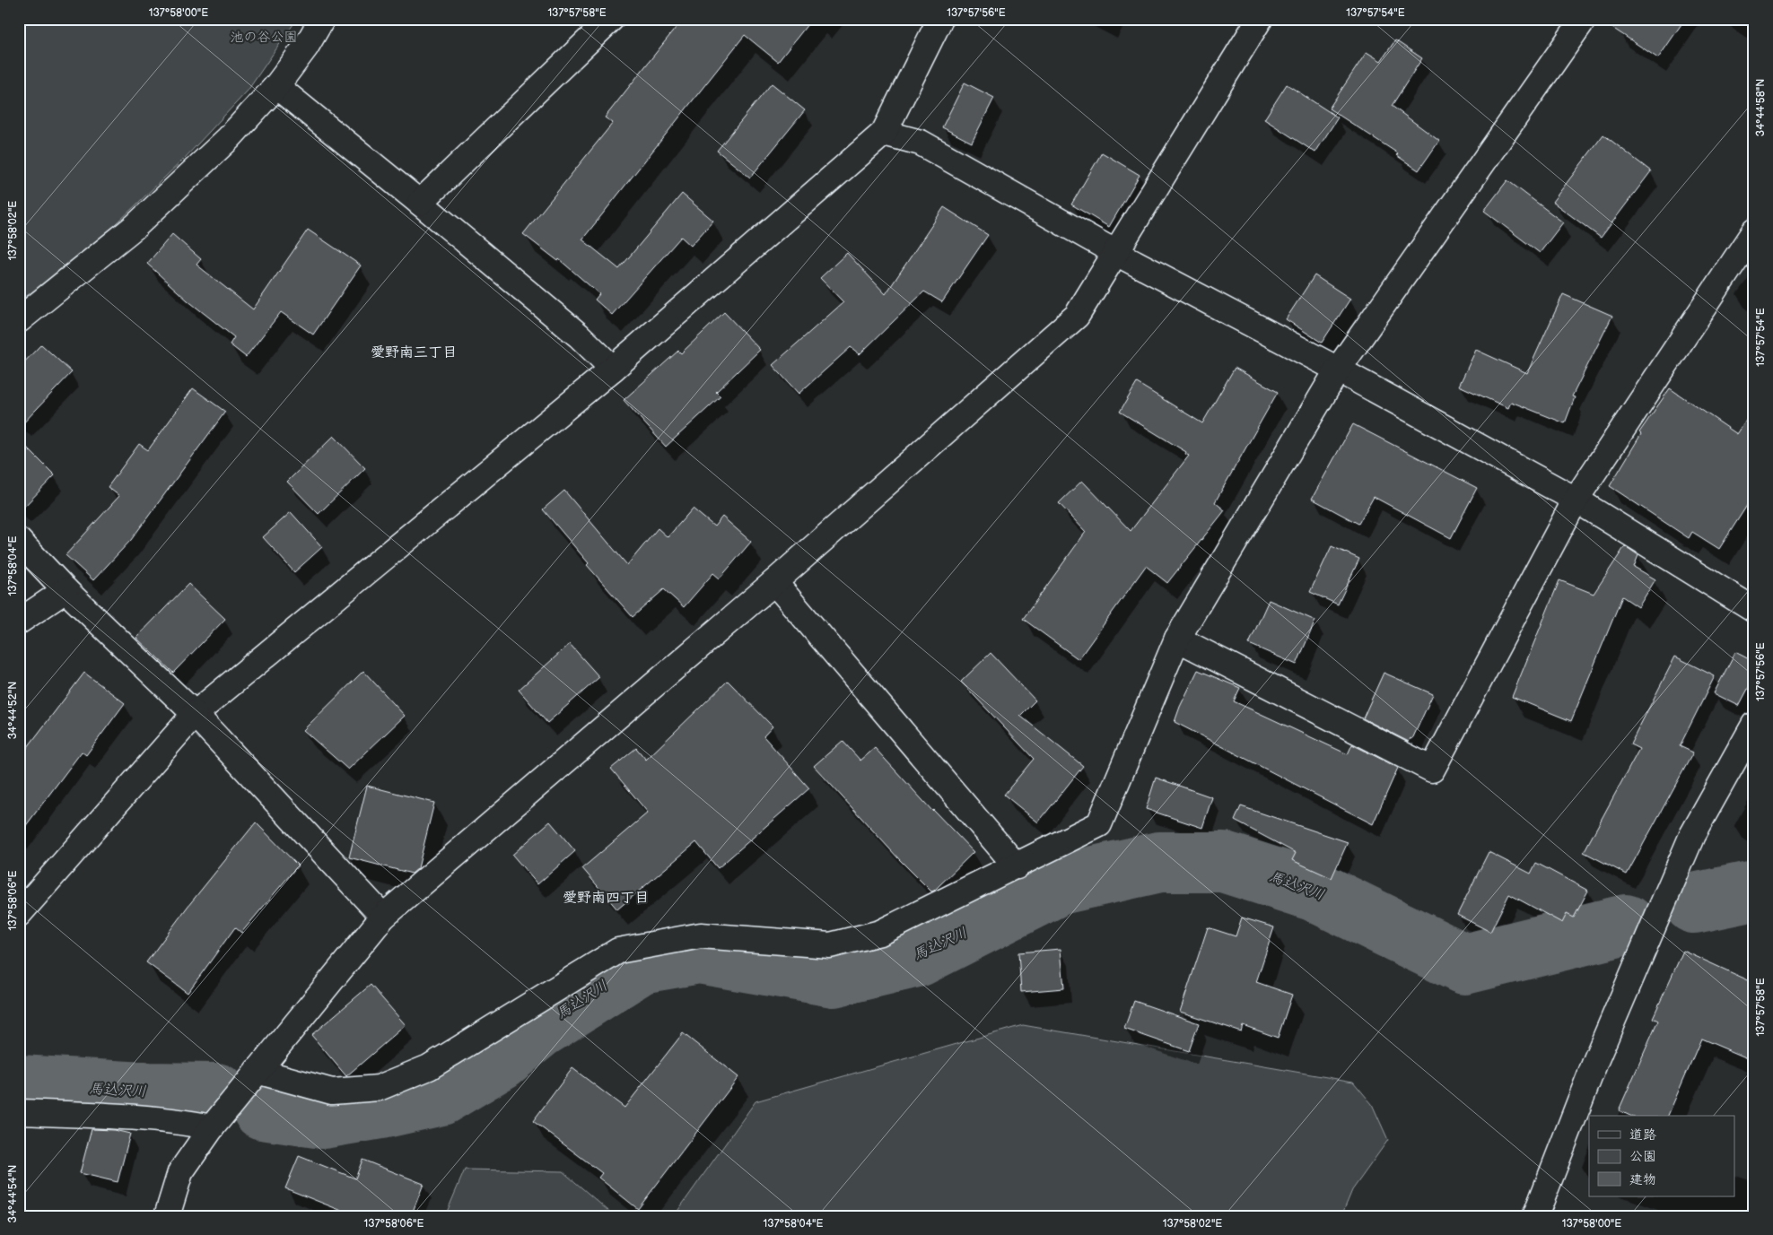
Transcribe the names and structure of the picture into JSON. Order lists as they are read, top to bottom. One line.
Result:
{"districts":["愛野南三丁目","愛野南四丁目"],"water":["馬込沢川"],"parks":["池の谷公園"],"legend":["道路","公園","建物"],"coordinates":["137°58'00\"E","137°57'58\"E","137°57'56\"E","137°57'54\"E","34°44'58\"N","137°58'02\"E","137°58'04\"E","34°44'52\"N","137°58'06\"E","34°44'54\"N"]}
